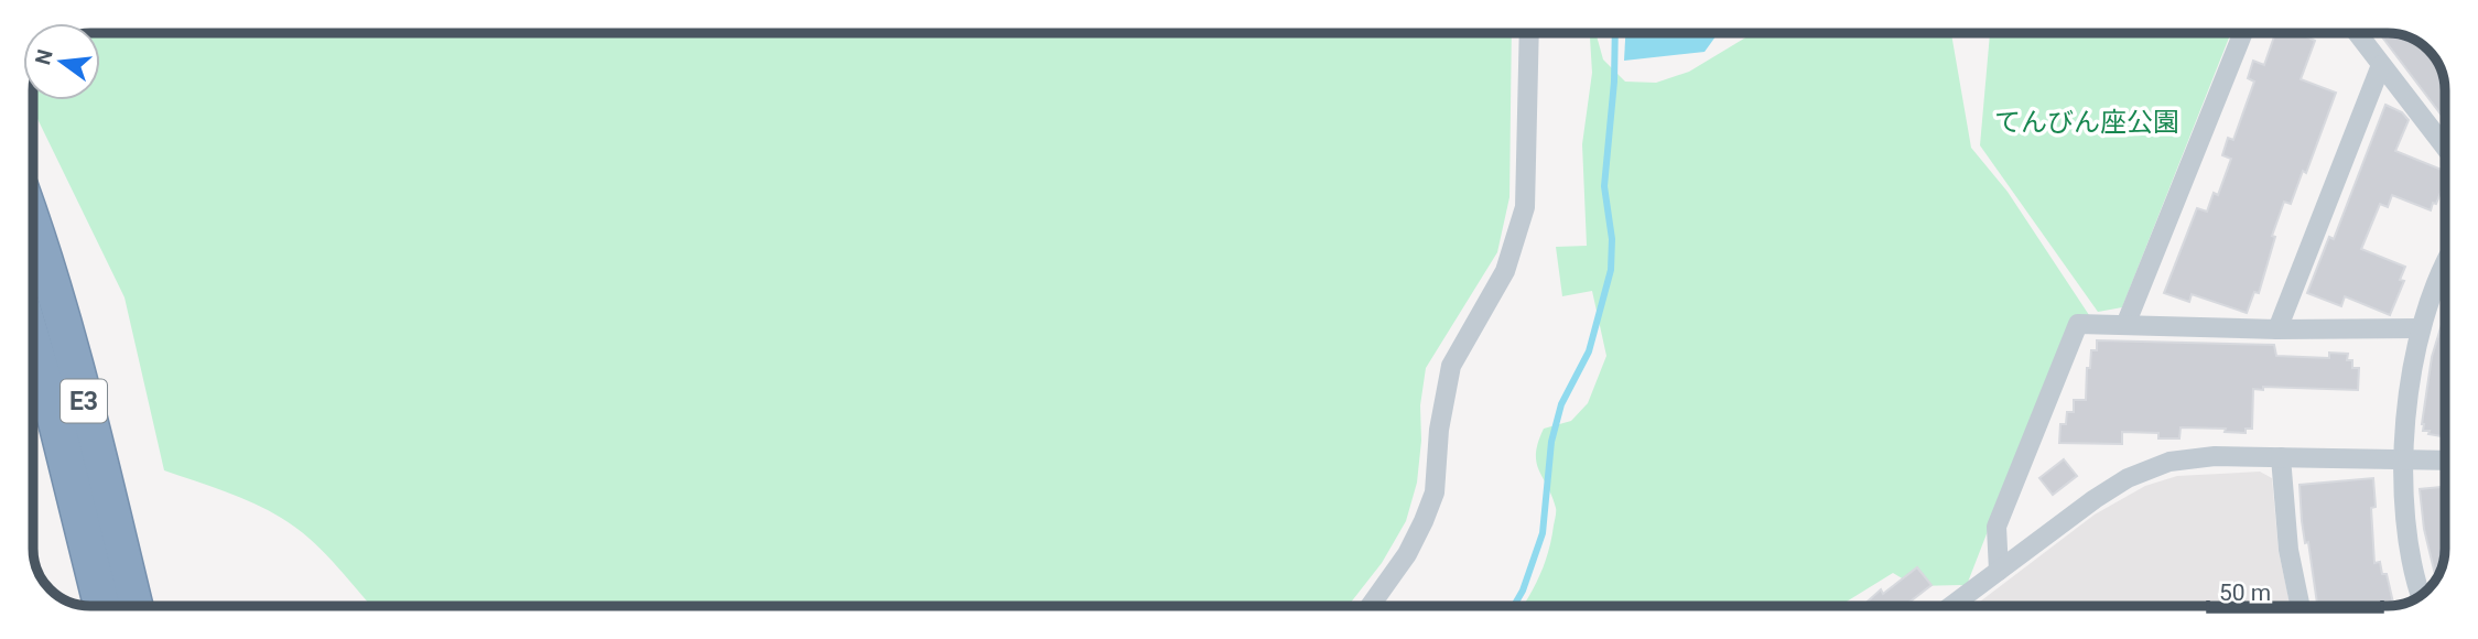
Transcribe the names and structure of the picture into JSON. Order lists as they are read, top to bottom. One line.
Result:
{"streets":{"highway":["E3"]},"parks":["てんびん座公園"],"scale_bar":"50 m","north":"left"}
